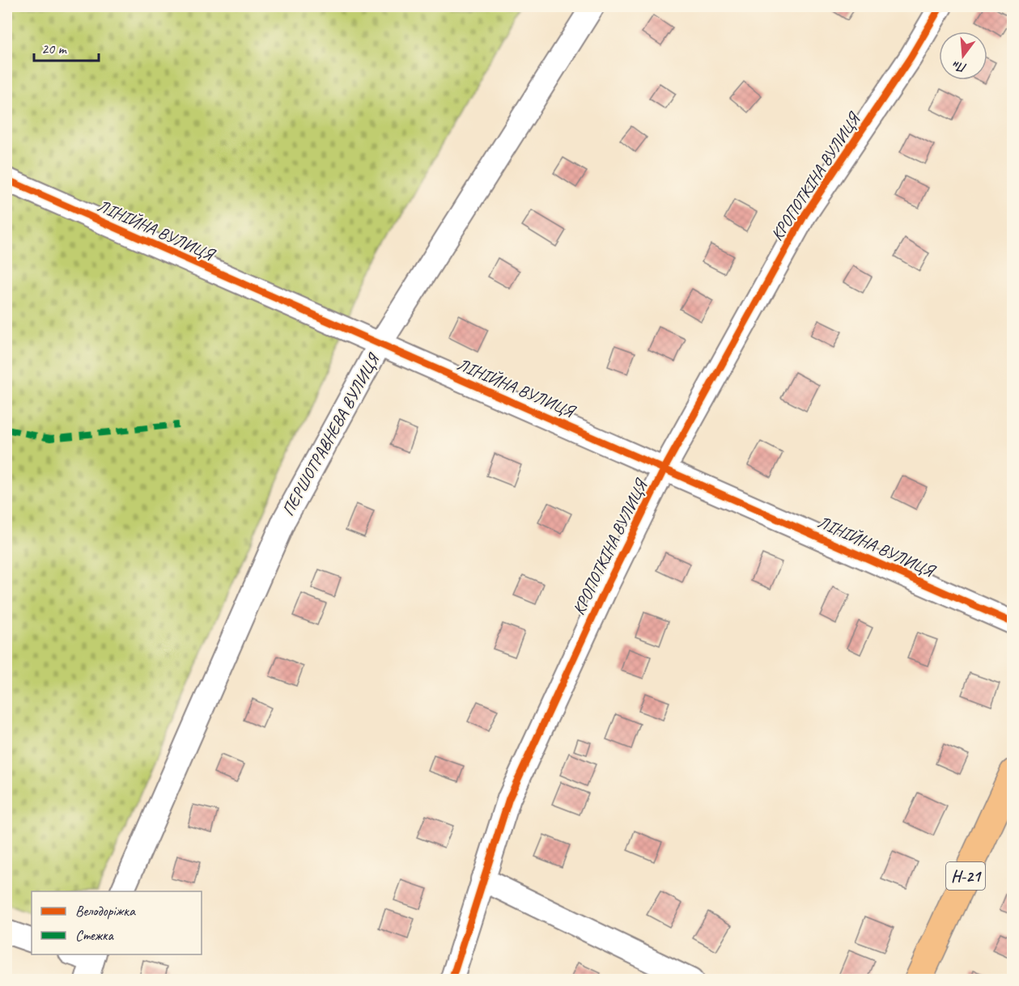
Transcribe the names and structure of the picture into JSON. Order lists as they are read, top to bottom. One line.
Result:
{"streets":{"main road":["Н-21"],"street":["КРОПОТКІНА ВУЛИЦЯ","ЛІНІЙНА ВУЛИЦЯ","ПЕРШОТРАВНЕВА ВУЛИЦЯ"]},"crossings":[["КРОПОТКІНА ВУЛИЦЯ","ЛІНІЙНА ВУЛИЦЯ"],["ЛІНІЙНА ВУЛИЦЯ","ПЕРШОТРАВНЕВА ВУЛИЦЯ"]],"legend":["Велодоріжка","Стежка"],"scale_bar":"20 m","north":"bottom"}
